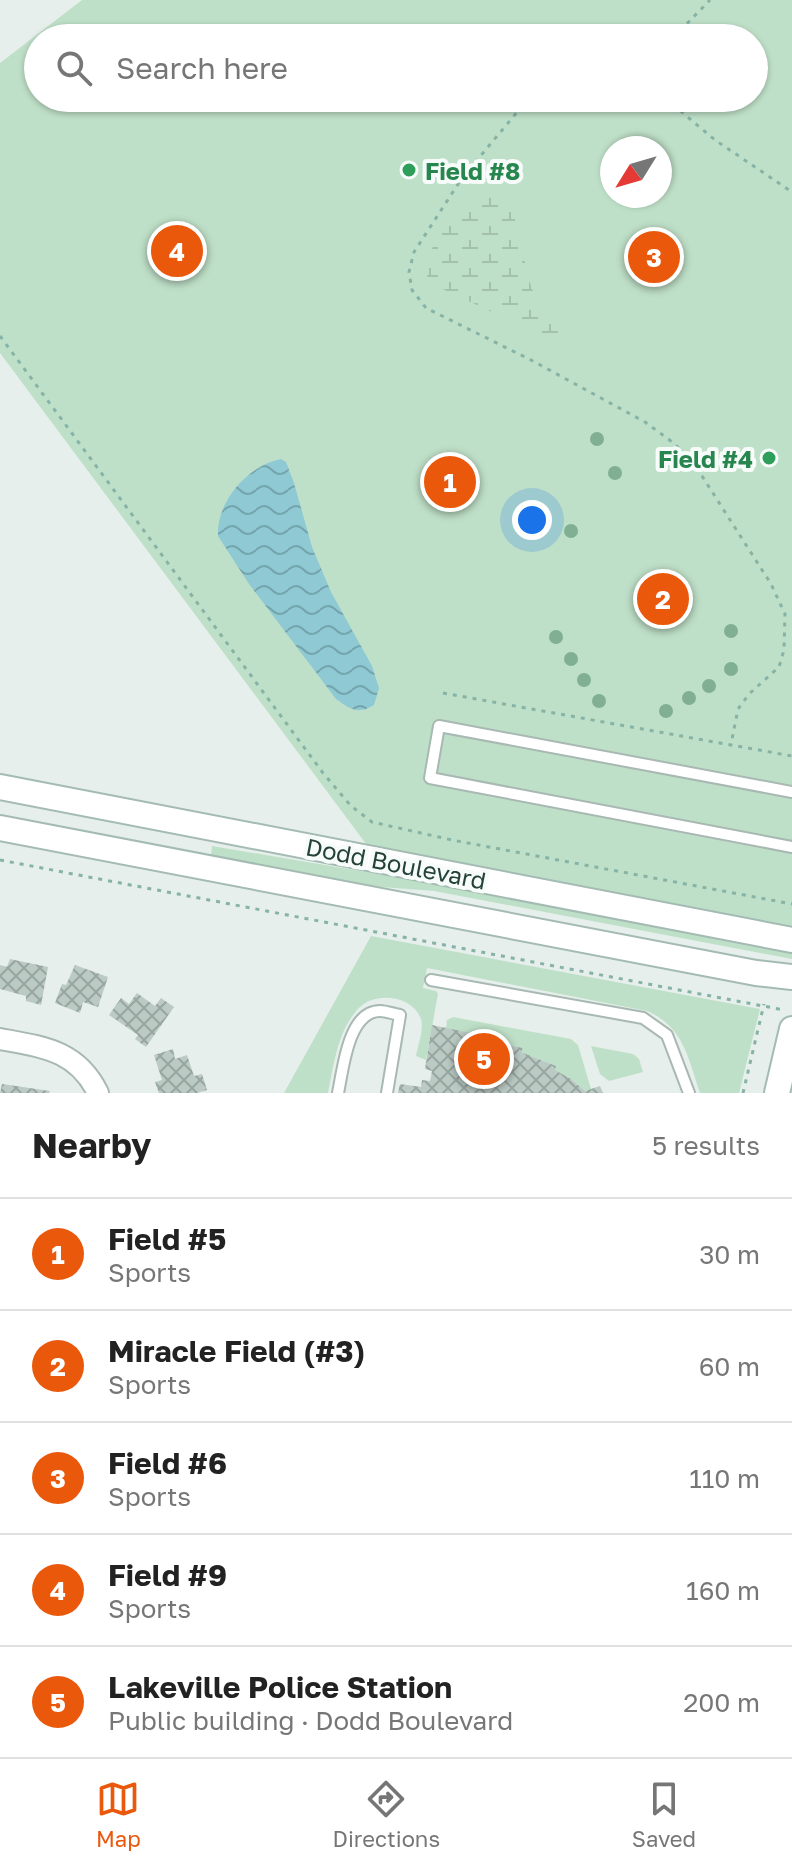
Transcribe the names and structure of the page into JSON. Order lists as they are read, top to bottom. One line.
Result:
{"streets":{"main road":["Dodd Boulevard"]},"places":["Field #8","Field #4"],"north":"bottom left","page":{"search":"Search here","pins":["4","3","1","2","5"],"heading":["Nearby","5 results"],"list":[{"mark":"1","name":"Field #5","note":"Sports","value":"30 m"},{"mark":"2","name":"Miracle Field (#3)","note":"Sports","value":"60 m"},{"mark":"3","name":"Field #6","note":"Sports","value":"110 m"},{"mark":"4","name":"Field #9","note":"Sports","value":"160 m"},{"mark":"5","name":"Lakeville Police Station","note":"Public building · Dodd Boulevard","value":"200 m"}],"nav":["Map","Directions","Saved"]}}
